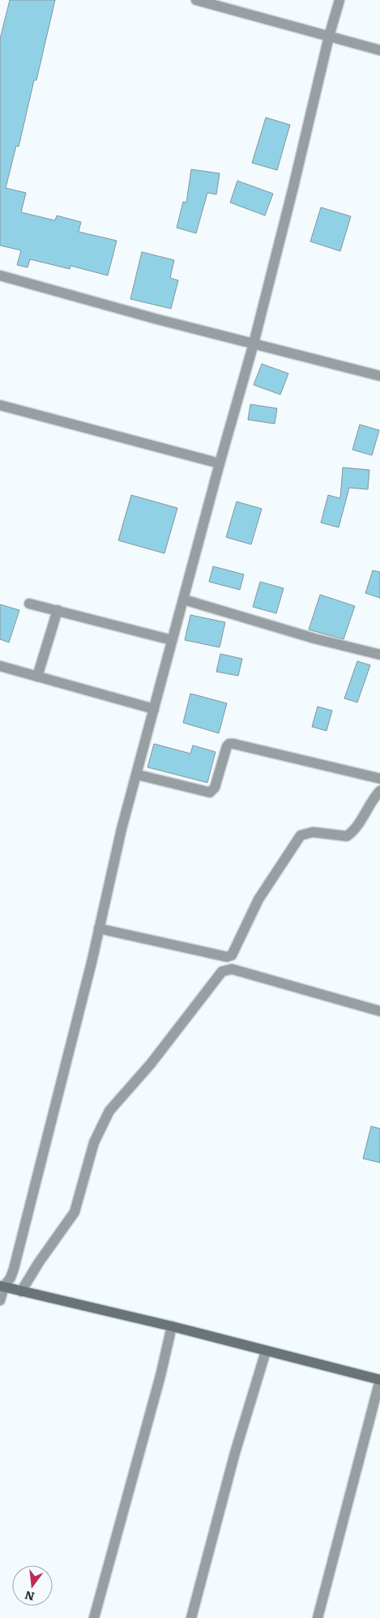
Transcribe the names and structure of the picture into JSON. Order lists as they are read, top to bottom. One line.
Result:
{"north":"bottom"}
